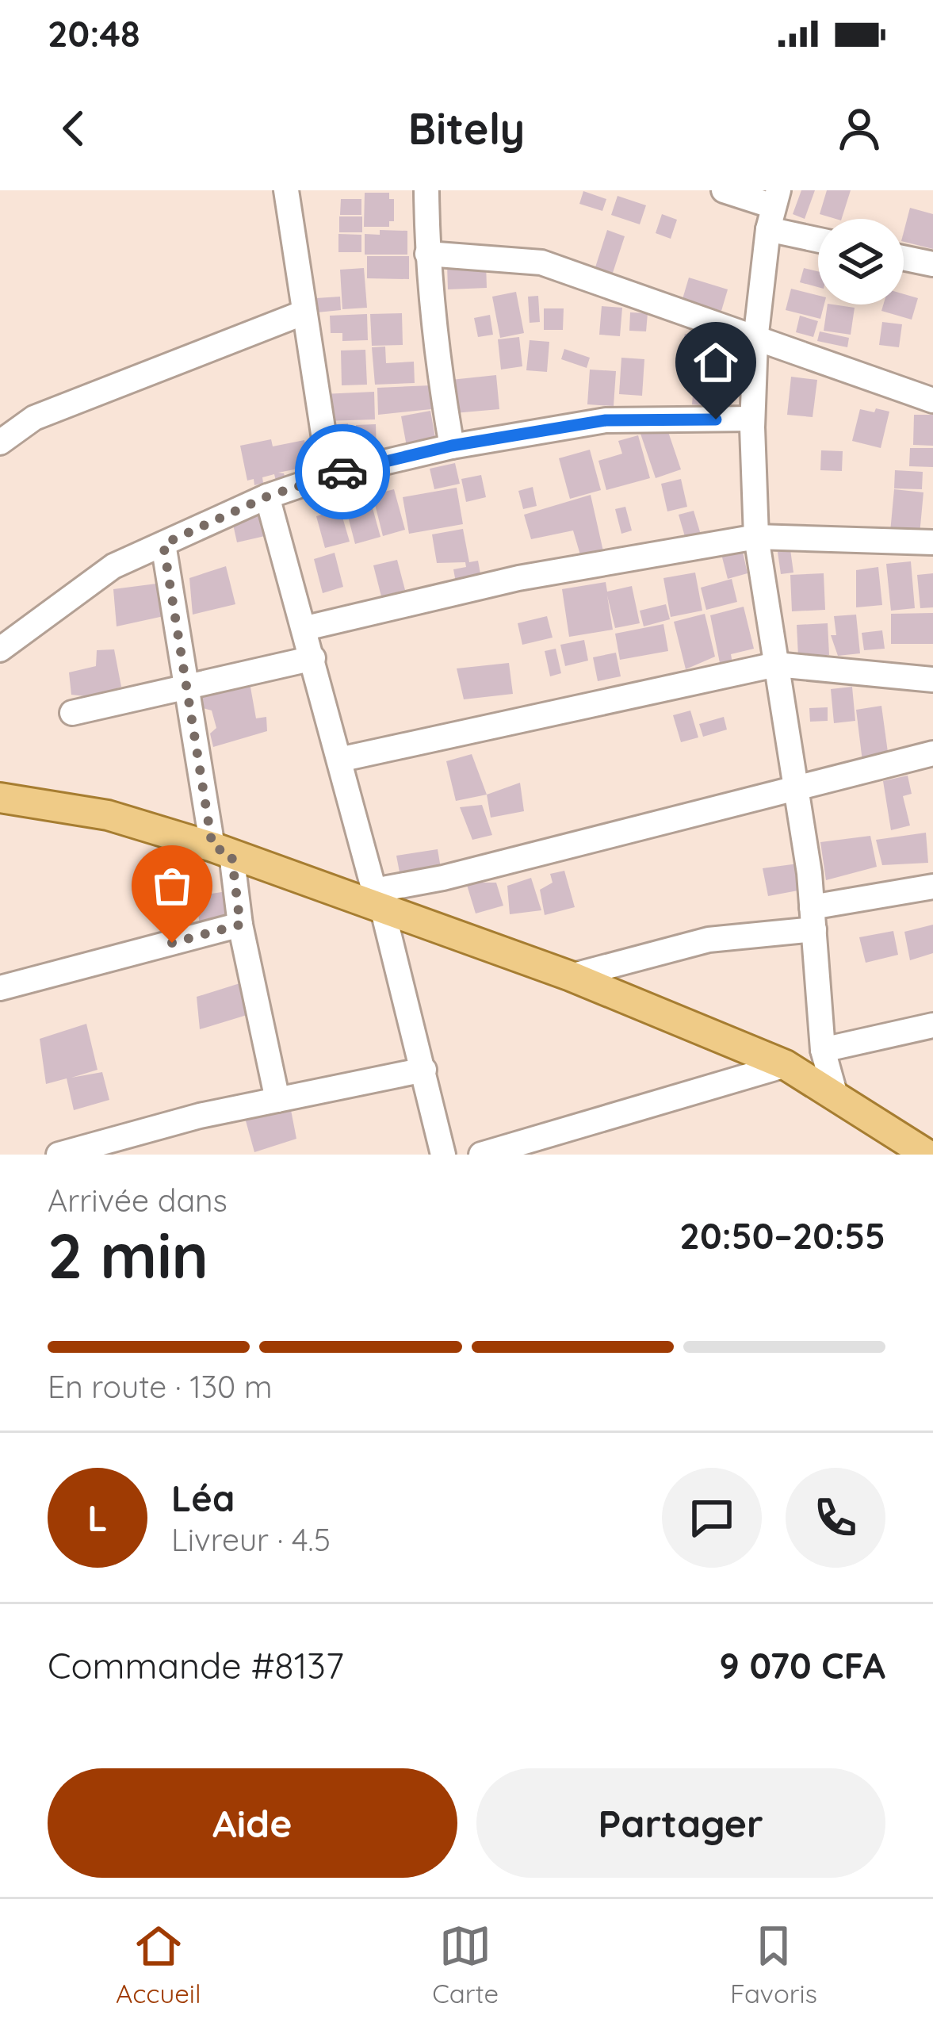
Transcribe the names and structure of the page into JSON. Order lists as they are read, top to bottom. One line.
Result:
{"page":{"status":"20:48","header":"Bitely","heading":["2 min","Arrivée dans","20:50–20:55"],"panel":["Léa","Livreur · 4.5","Commande #8137","9 070 CFA"],"bar":"En route · 130 m","round":"L","buttons":["Aide","Partager"],"tabs":["Accueil","Carte","Favoris"]}}
